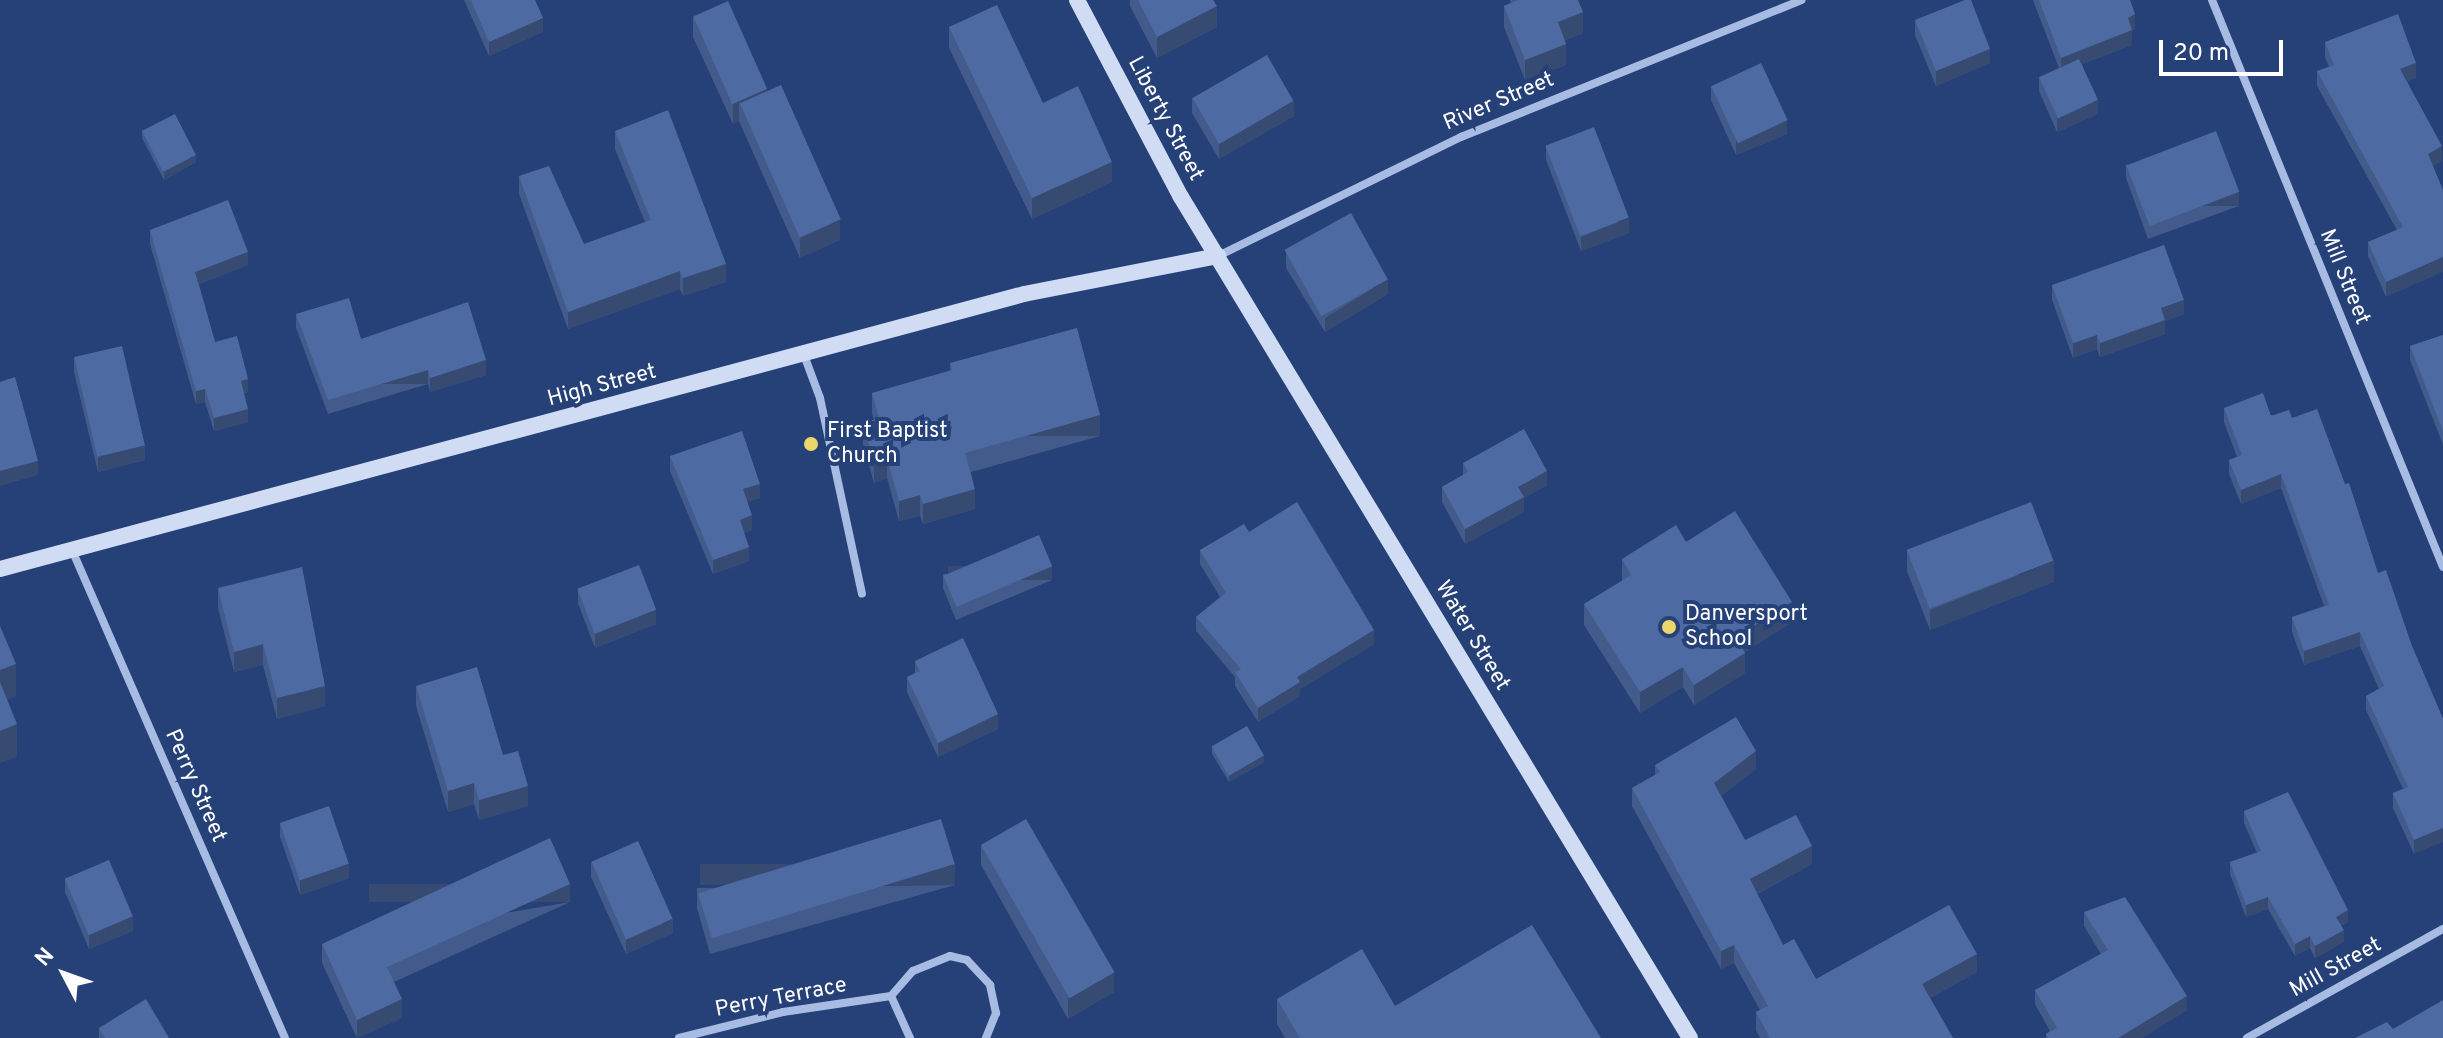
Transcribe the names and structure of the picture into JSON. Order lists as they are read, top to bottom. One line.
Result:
{"streets":{"main road":["Liberty Street","High Street","Water Street"],"street":["River Street","Mill Street","Perry Street","Perry Terrace"]},"crossings":[["River Street","Liberty Street"],["River Street","High Street"],["River Street","Water Street"],["Liberty Street","High Street"],["Liberty Street","Water Street"],["High Street","Water Street"],["High Street","Perry Street"]],"places":["First Baptist Church","Danversport School"],"scale_bar":"20 m","north":"top left"}
